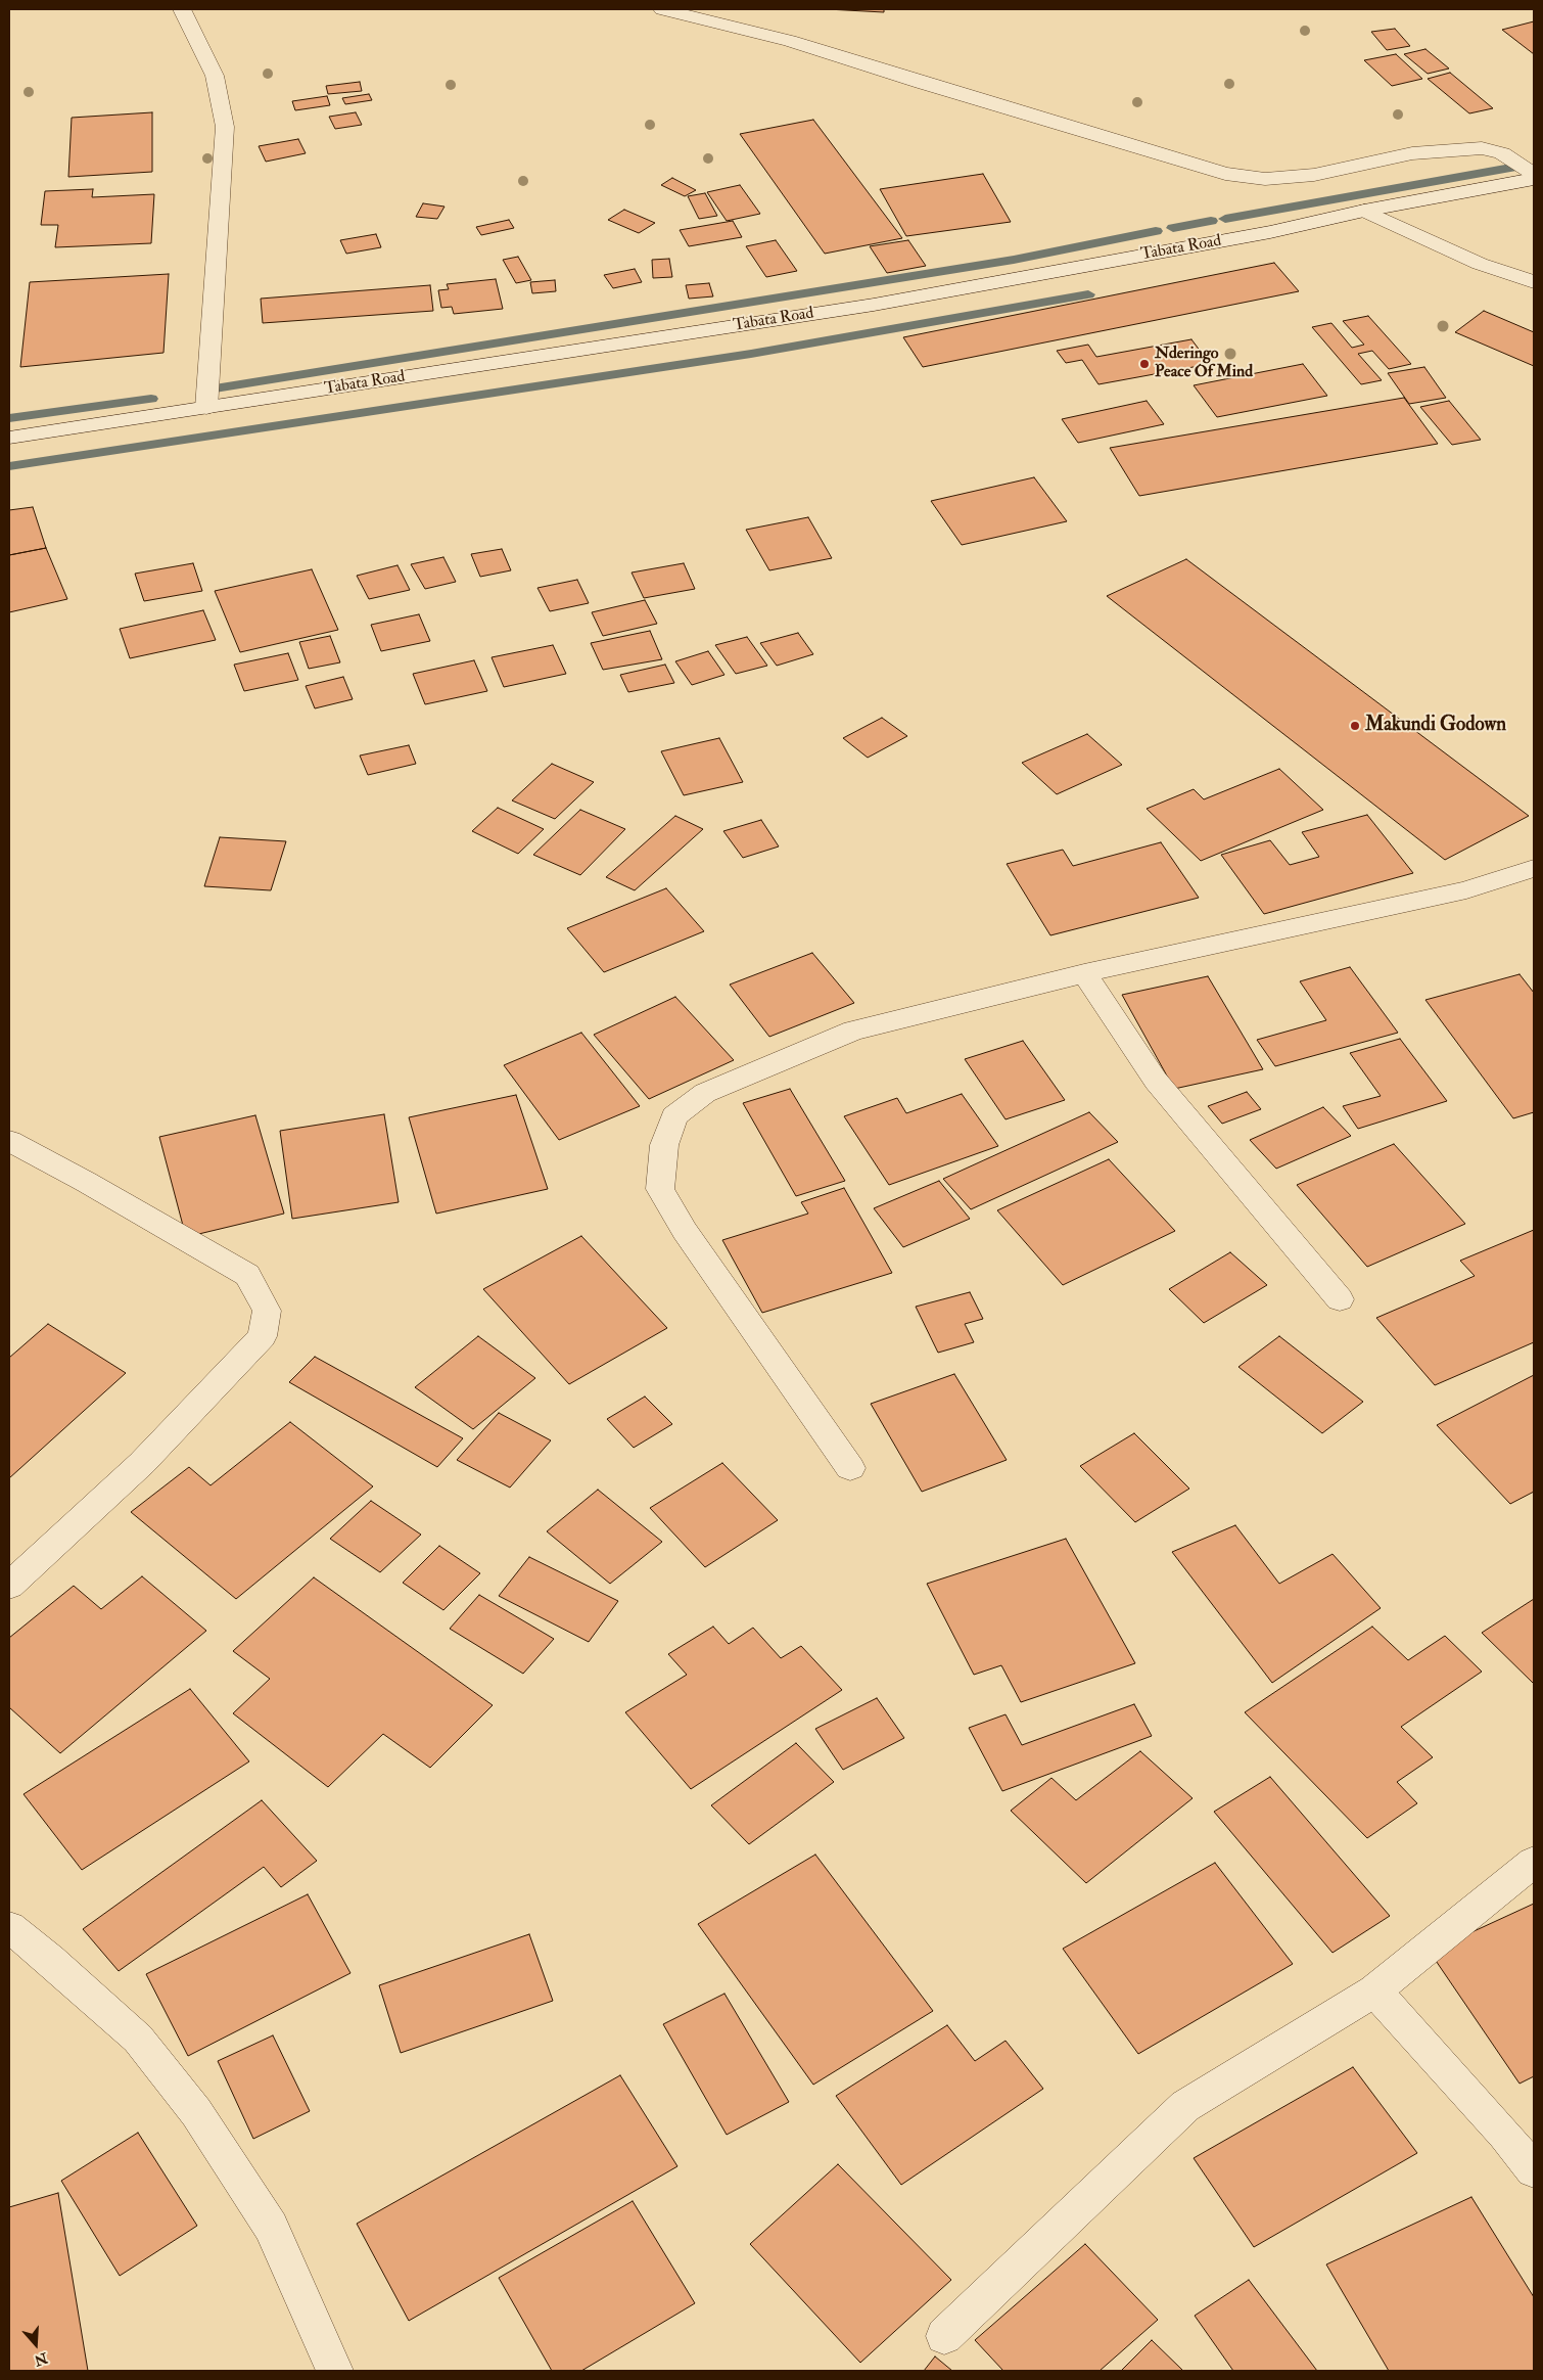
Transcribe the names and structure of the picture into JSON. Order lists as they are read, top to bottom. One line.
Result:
{"streets":{"street":["Tabata Road"]},"places":["Nderingo Peace Of Mind","Makundi Godown"],"north":"bottom"}
